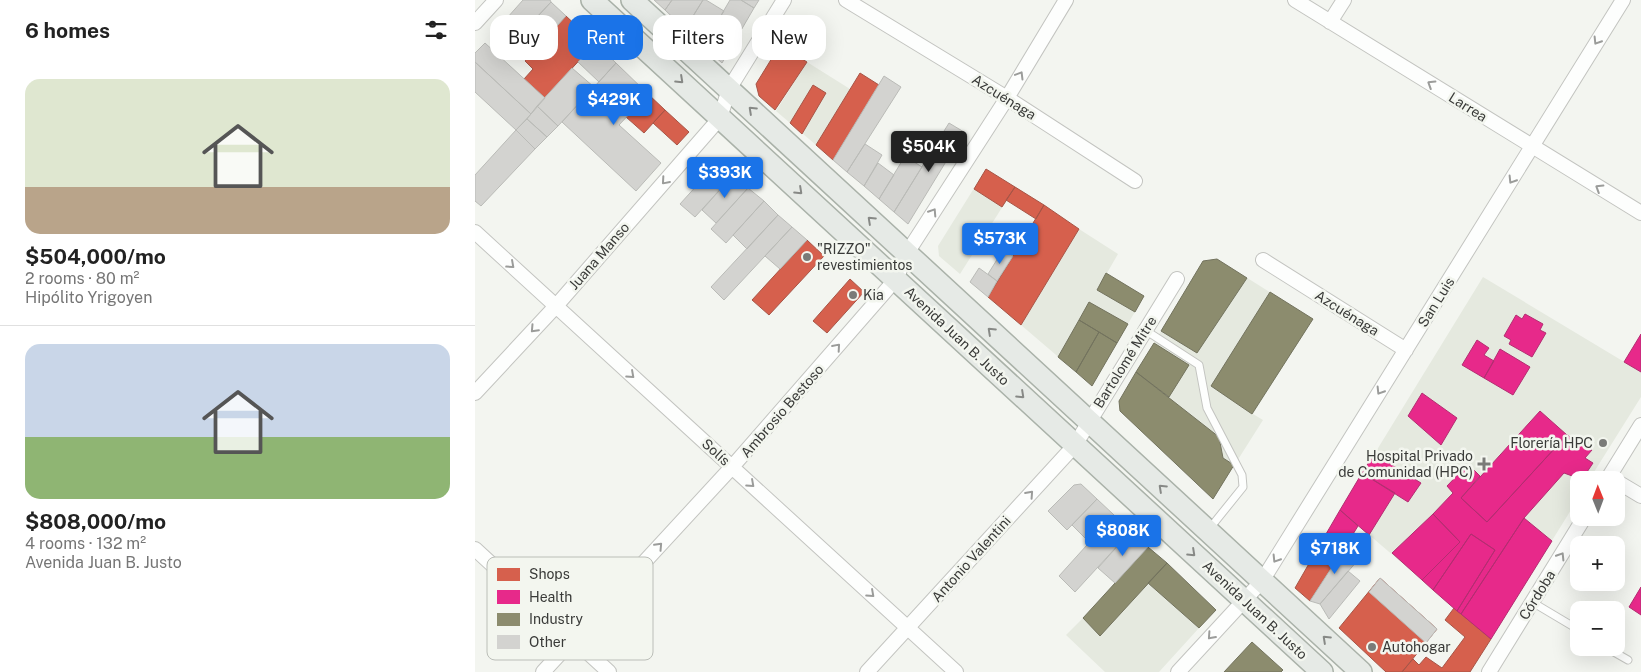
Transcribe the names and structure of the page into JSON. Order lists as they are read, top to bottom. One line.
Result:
{"streets":{"main road":["Avenida Juan B. Justo"],"street":["Azcuénaga","Larrea","Juana Manso","San Luis","Bartolomé Mitre","Ambrosio Bestoso","Solís","Antonio Valentini","Córdoba"]},"crossings":[["Azcuénaga","San Luis"],["Azcuénaga","Ambrosio Bestoso"],["Larrea","San Luis"],["Juana Manso","Avenida Juan B. Justo"],["Juana Manso","Solís"],["San Luis","Avenida Juan B. Justo"],["Avenida Juan B. Justo","Bartolomé Mitre"],["Avenida Juan B. Justo","Ambrosio Bestoso"],["Avenida Juan B. Justo","Antonio Valentini"],["Bartolomé Mitre","Antonio Valentini"],["Ambrosio Bestoso","Solís"],["Solís","Antonio Valentini"]],"one_way":["Larrea","Juana Manso","San Luis","Ambrosio Bestoso","Solís","Antonio Valentini","Córdoba"],"places":{"other":["\"RIZZO\" revestimientos","Kia","Florería HPC","Autohogar"],"health":["Hospital Privado de Comunidad (HPC)"]},"legend":["Shops","Health","Industry","Other"],"north":"top","page":{"heading":"6 homes","chip":["Buy","Rent","Filters","New"],"list":[{"name":"$504,000/mo","note":"2 rooms · 80 m² · Hipólito Yrigoyen"},{"name":"$808,000/mo","note":"4 rooms · 132 m² · Avenida Juan B. Justo"}],"price":["$429K","$504K","$393K","$573K","$808K","$718K"],"map_buttons":["+","−"]}}
